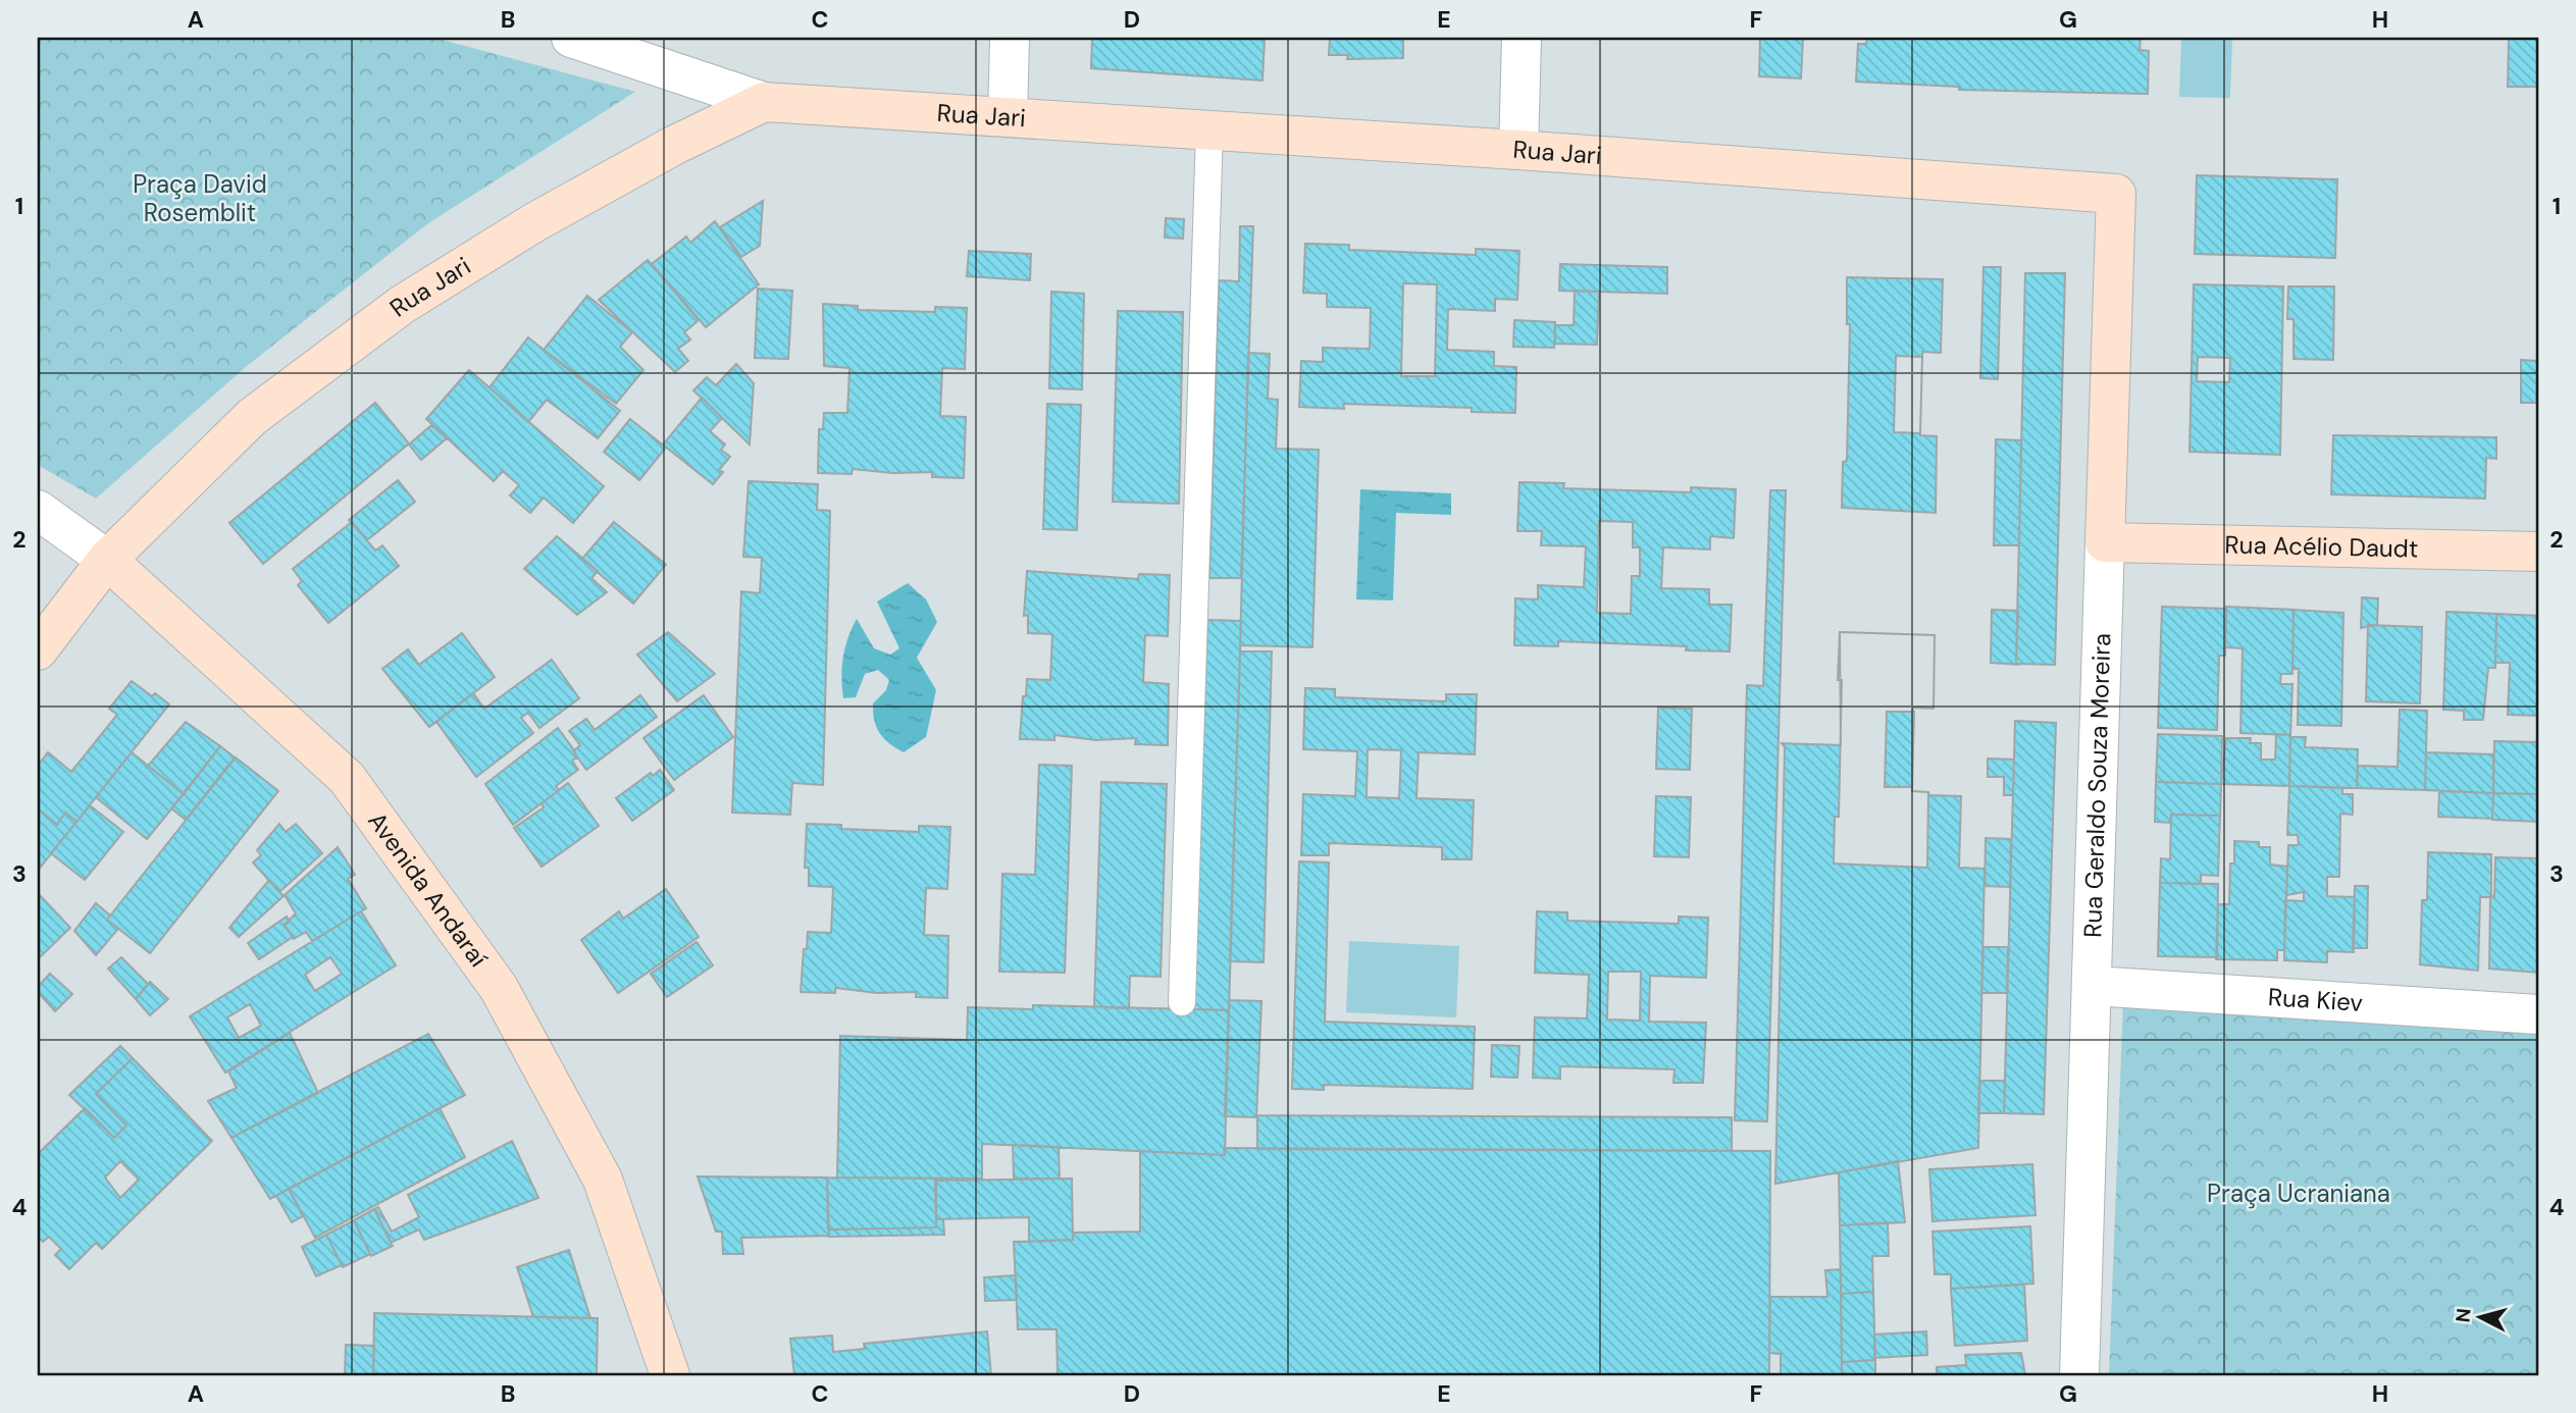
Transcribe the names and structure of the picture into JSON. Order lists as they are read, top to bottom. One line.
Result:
{"streets":{"street":["Rua Jari","Rua Acélio Daudt","Rua Geraldo Souza Moreira","Avenida Andaraí","Rua Kiev"]},"crossings":[["Rua Jari","Rua Geraldo Souza Moreira"],["Rua Jari","Avenida Andaraí"],["Rua Acélio Daudt","Rua Geraldo Souza Moreira"],["Rua Geraldo Souza Moreira","Rua Kiev"]],"parks":["Praça David Rosemblit","Praça Ucraniana"],"north":"left","grid":{"columns":["A","B","C","D","E","F","G","H"],"rows":["1","2","3","4"]}}
